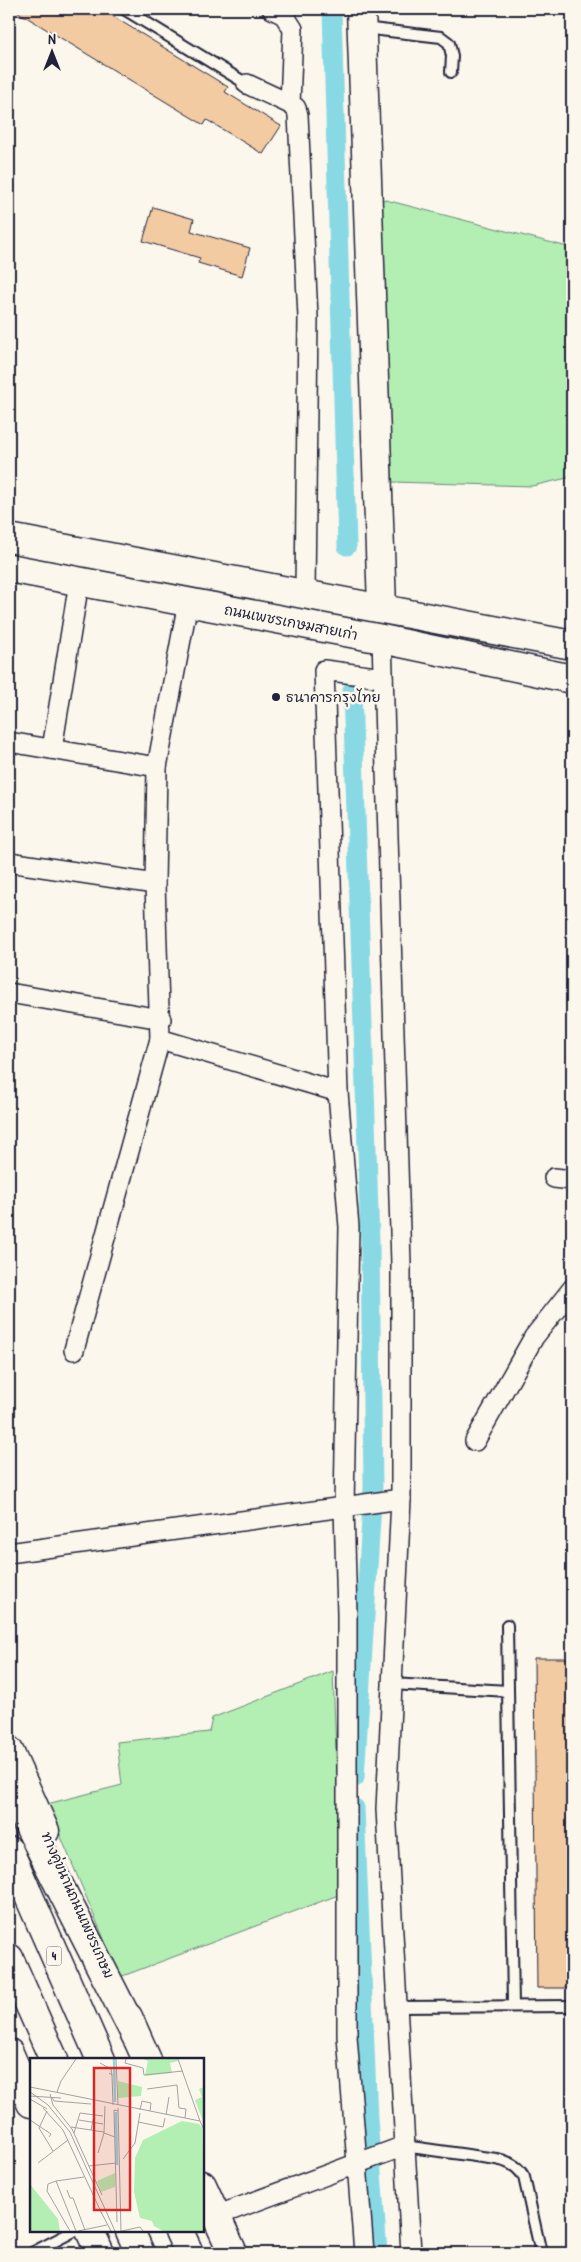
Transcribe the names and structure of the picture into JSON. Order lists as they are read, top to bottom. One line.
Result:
{"streets":{"main road":["ถนนเพชรเกษมสายเก่า","ทางคู่ขนานถนนเพชรเกษม","4"]},"places":["ธนาคารกรุงไทย"],"north":"top"}
